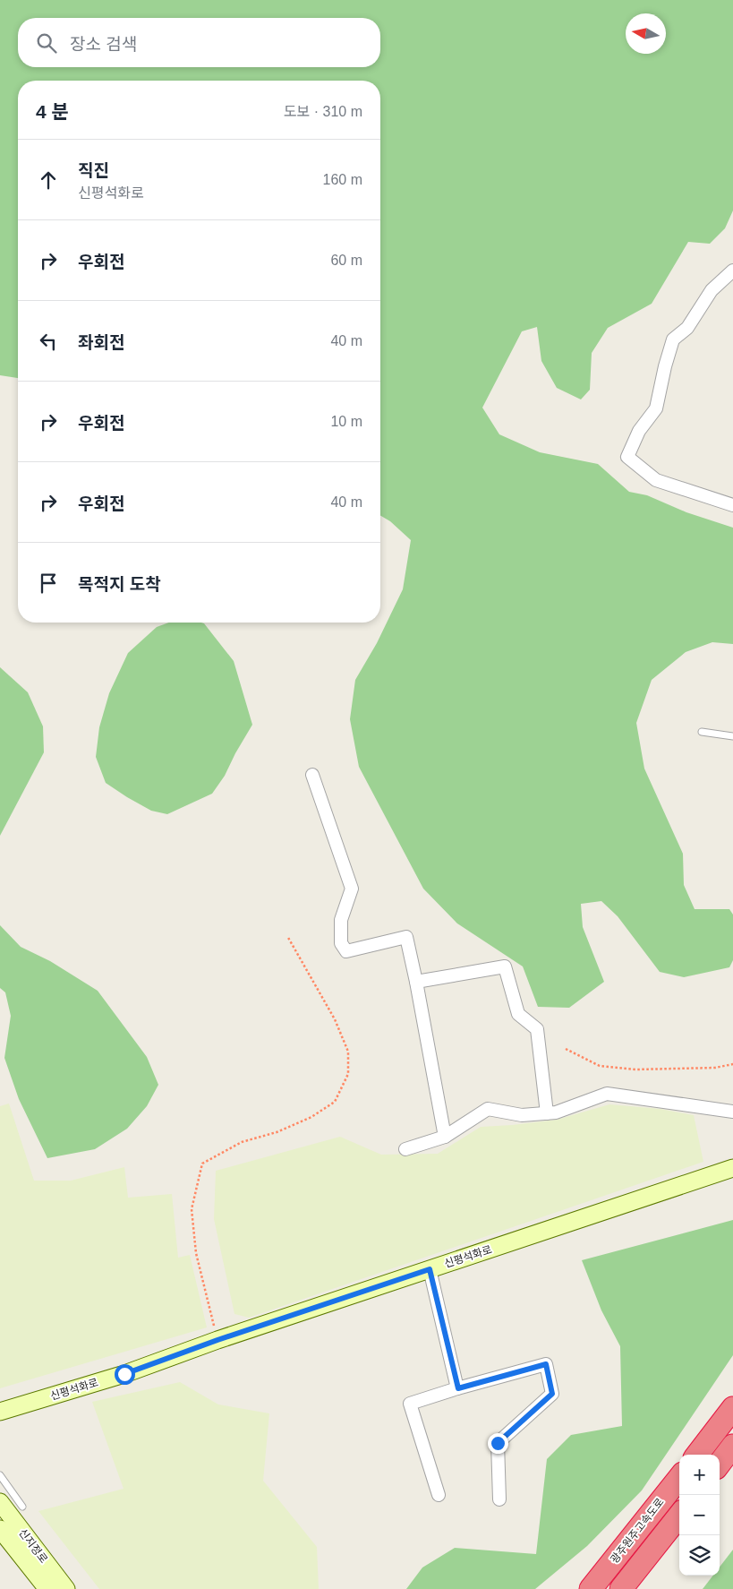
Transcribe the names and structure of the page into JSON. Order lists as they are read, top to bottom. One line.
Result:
{"streets":{"highway":["광주원주고속도로"],"main road":["신평석화로","신지정로"]},"north":"left","page":{"search":"장소 검색","heading":["4 분","도보 · 310 m"],"list":[["직진","신평석화로","160 m"],["우회전","60 m"],["좌회전","40 m"],["우회전","10 m"],["우회전","40 m"],"목적지 도착"],"map_buttons":["+","−"]}}
